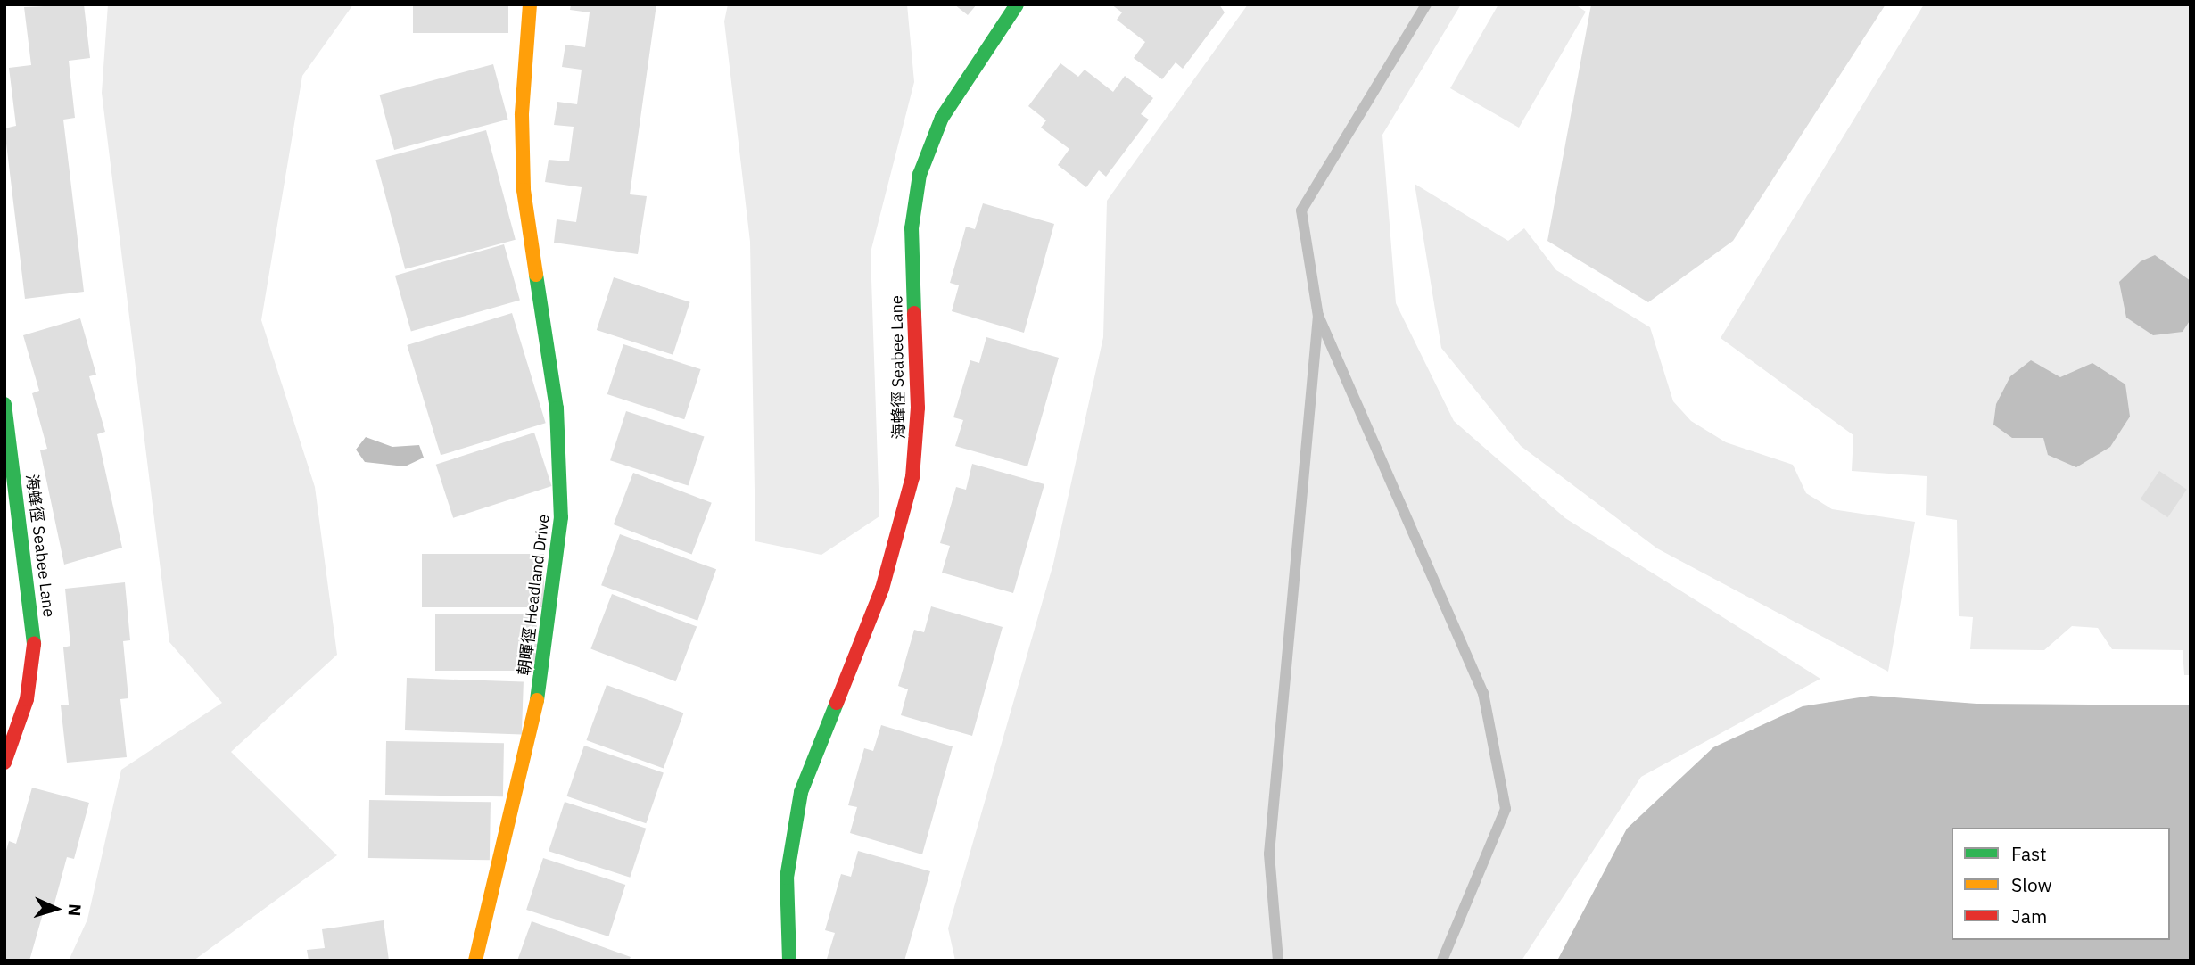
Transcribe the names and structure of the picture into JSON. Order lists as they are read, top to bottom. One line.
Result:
{"streets":{"street":["海蜂徑 Seabee Lane","朝暉徑 Headland Drive"]},"legend":["Fast","Slow","Jam"],"north":"right"}
